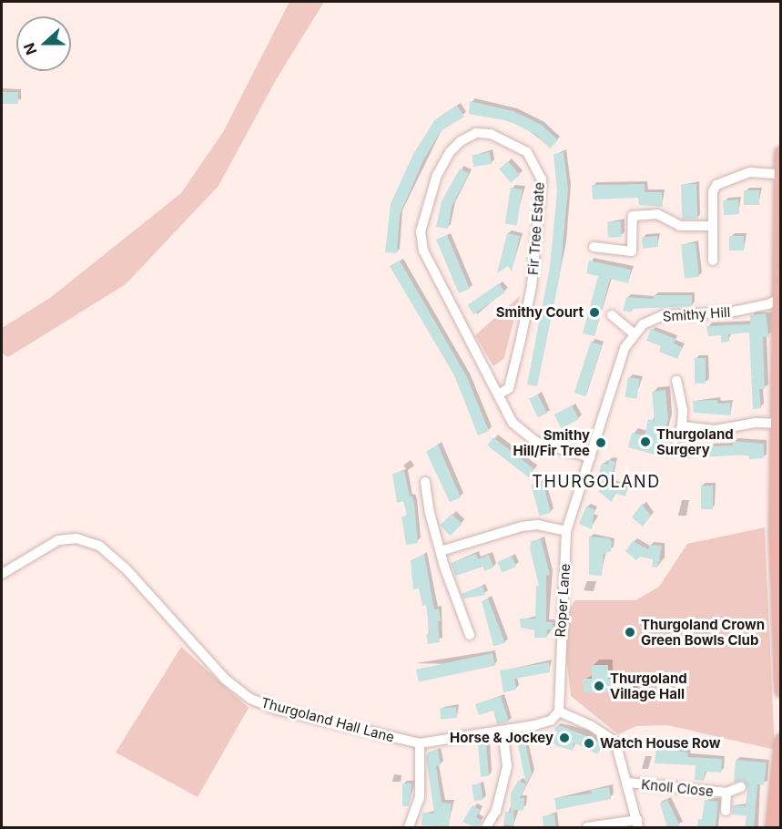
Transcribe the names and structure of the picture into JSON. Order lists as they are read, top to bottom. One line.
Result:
{"streets":{"street":["Fir Tree Estate","Smithy Hill","Roper Lane","Thurgoland Hall Lane","Knoll Close"]},"crossings":[["Fir Tree Estate","Roper Lane"],["Smithy Hill","Roper Lane"],["Roper Lane","Thurgoland Hall Lane"]],"districts":["THURGOLAND"],"places":["Smithy Court","Thurgoland Surgery","Smithy Hill/Fir Tree","Thurgoland Crown Green Bowls Club","Thurgoland Village Hall","Horse & Jockey","Watch House Row"],"north":"left"}
